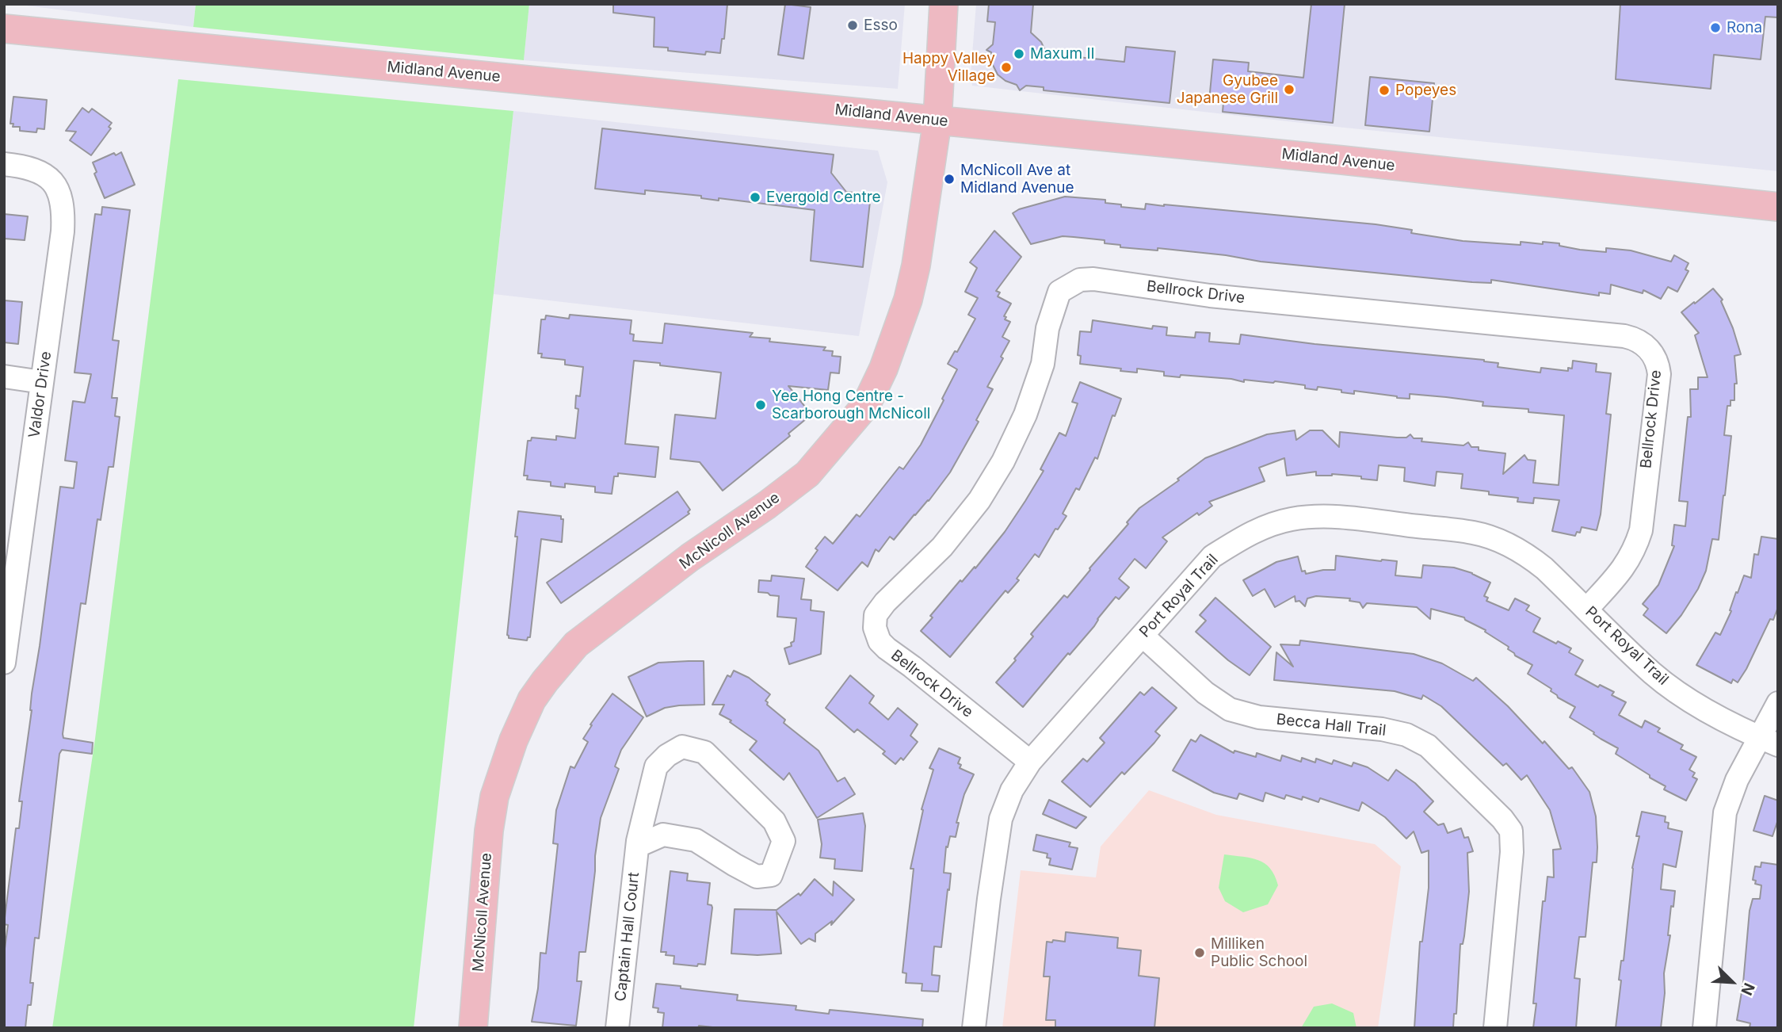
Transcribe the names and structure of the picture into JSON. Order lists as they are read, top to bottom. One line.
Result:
{"streets":{"main road":["Midland Avenue","McNicoll Avenue"],"street":["Bellrock Drive","Valdor Drive","Port Royal Trail","Becca Hall Trail","Captain Hall Court"]},"crossings":[["Midland Avenue","McNicoll Avenue"],["Bellrock Drive","Port Royal Trail"],["Port Royal Trail","Becca Hall Trail"]],"places":["Esso","Rona","Maxum II","Happy Valley Village","Gyubee Japanese Grill","Popeyes","McNicoll Ave at Midland Avenue","Evergold Centre","Yee Hong Centre - Scarborough McNicoll","Milliken Public School"],"north":"bottom right"}
